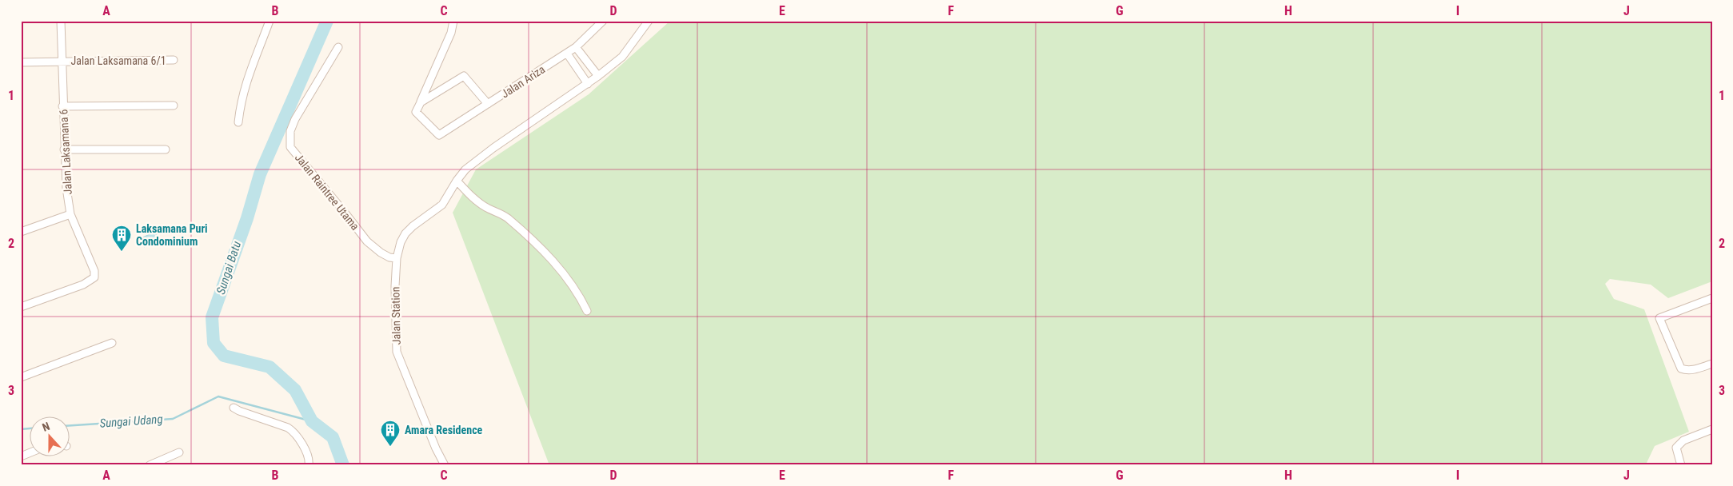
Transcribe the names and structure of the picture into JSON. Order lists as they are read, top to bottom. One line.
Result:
{"streets":{"street":["Jalan Laksamana 6/1","Jalan Ariza","Jalan Laksamana 6","Jalan Raintree Utama","Jalan Station"]},"crossings":[["Jalan Laksamana 6/1","Jalan Laksamana 6"],["Jalan Raintree Utama","Jalan Station"]],"water":["Sungai Batu","Sungai Udang"],"places":{"building":["Laksamana Puri Condominium","Amara Residence"]},"north":"top","grid":{"columns":["A","B","C","D","E","F","G","H","I","J"],"rows":["1","2","3"]}}
